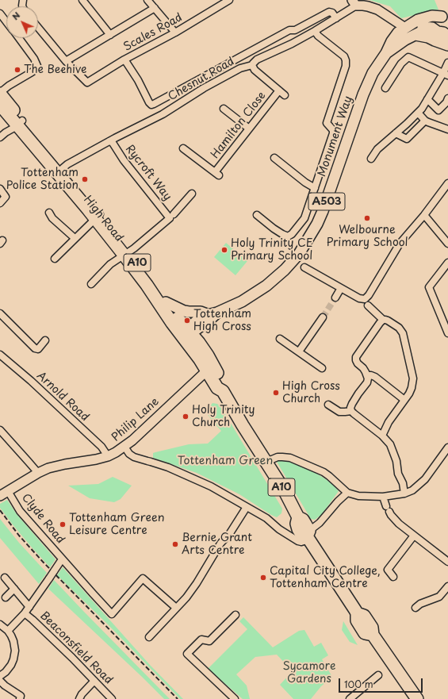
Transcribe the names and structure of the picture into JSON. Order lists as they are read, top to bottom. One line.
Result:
{"streets":{"highway":["High Road","A10"],"main road":["Monument Way","A503","Philip Lane"],"street":["Scales Road","Chesnut Road","Hamilton Close","Rycroft Way","Arnold Road","Clyde Road","Beaconsfield Road"]},"crossings":[["Chesnut Road","Hamilton Close"],["Chesnut Road","Rycroft Way"],["Chesnut Road","High Road"],["Monument Way","A503"],["Monument Way","High Road"],["A503","High Road"],["High Road","Philip Lane"],["Arnold Road","Philip Lane"],["Philip Lane","Clyde Road"],["Clyde Road","Beaconsfield Road"]],"parks":["Tottenham Green","Sycamore Gardens"],"places":["The Beehive","Tottenham Police Station","Welbourne Primary School","Holy Trinity CE Primary School","Tottenham High Cross","High Cross Church","Holy Trinity Church","Tottenham Green Leisure Centre","Bernie Grant Arts Centre","Capital City College, Tottenham Centre"],"scale_bar":"100 m","north":"top left"}
